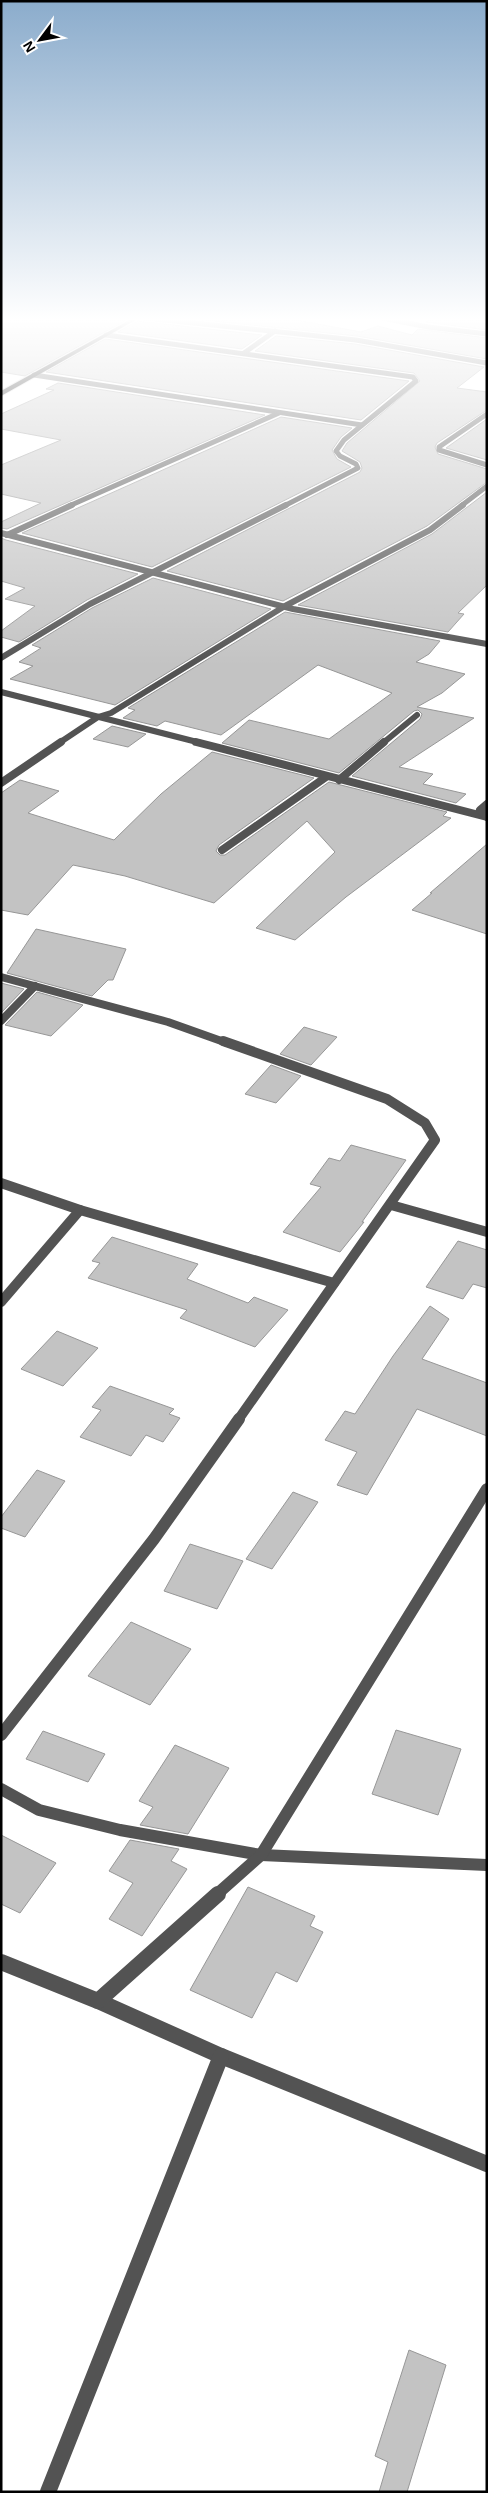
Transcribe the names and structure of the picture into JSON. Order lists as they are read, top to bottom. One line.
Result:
{"north":"bottom left"}
